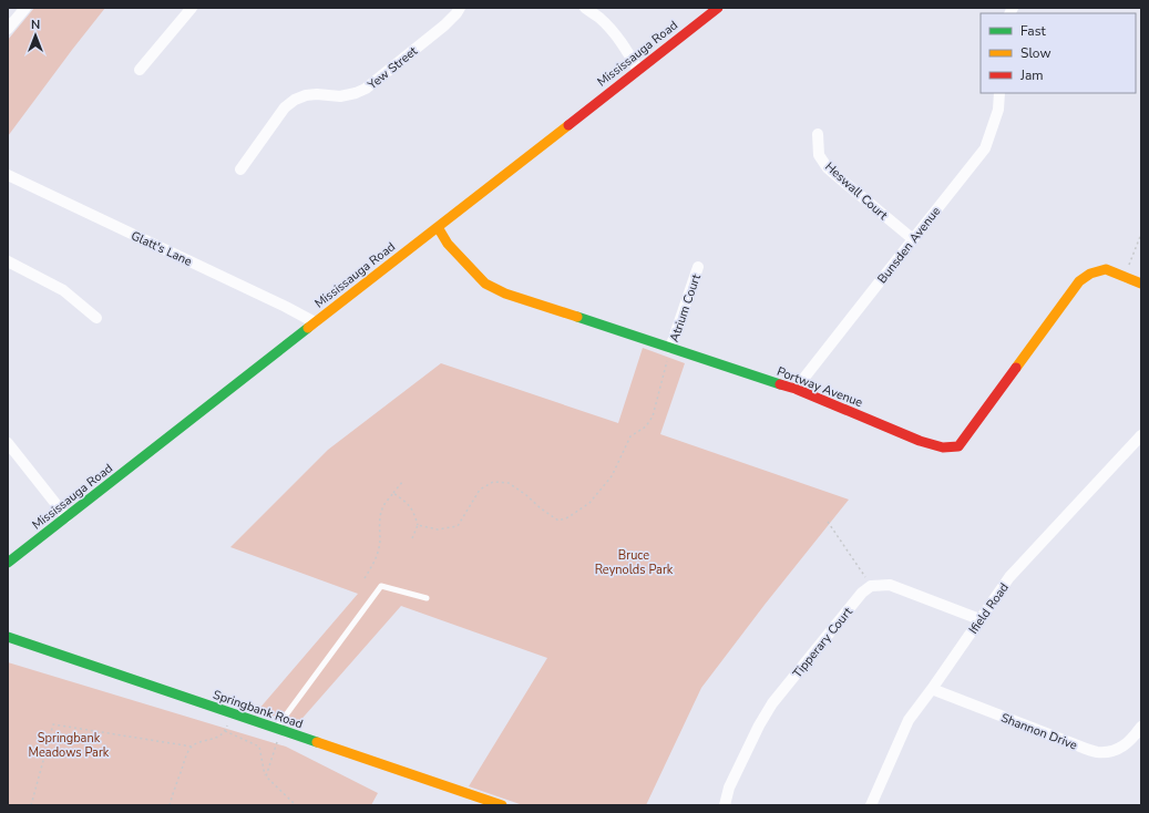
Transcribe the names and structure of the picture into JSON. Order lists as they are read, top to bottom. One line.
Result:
{"streets":{"street":["Mississauga Road","Yew Street","Heswall Court","Bunsden Avenue","Glatt's Lane","Atrium Court","Portway Avenue","Ifield Road","Tipperary Court","Springbank Road","Shannon Drive"]},"crossings":[["Mississauga Road","Glatt's Lane"],["Mississauga Road","Portway Avenue"],["Heswall Court","Bunsden Avenue"],["Bunsden Avenue","Portway Avenue"],["Atrium Court","Portway Avenue"],["Ifield Road","Shannon Drive"]],"parks":["Bruce Reynolds Park","Springbank Meadows Park"],"legend":["Fast","Slow","Jam"],"north":"top"}
